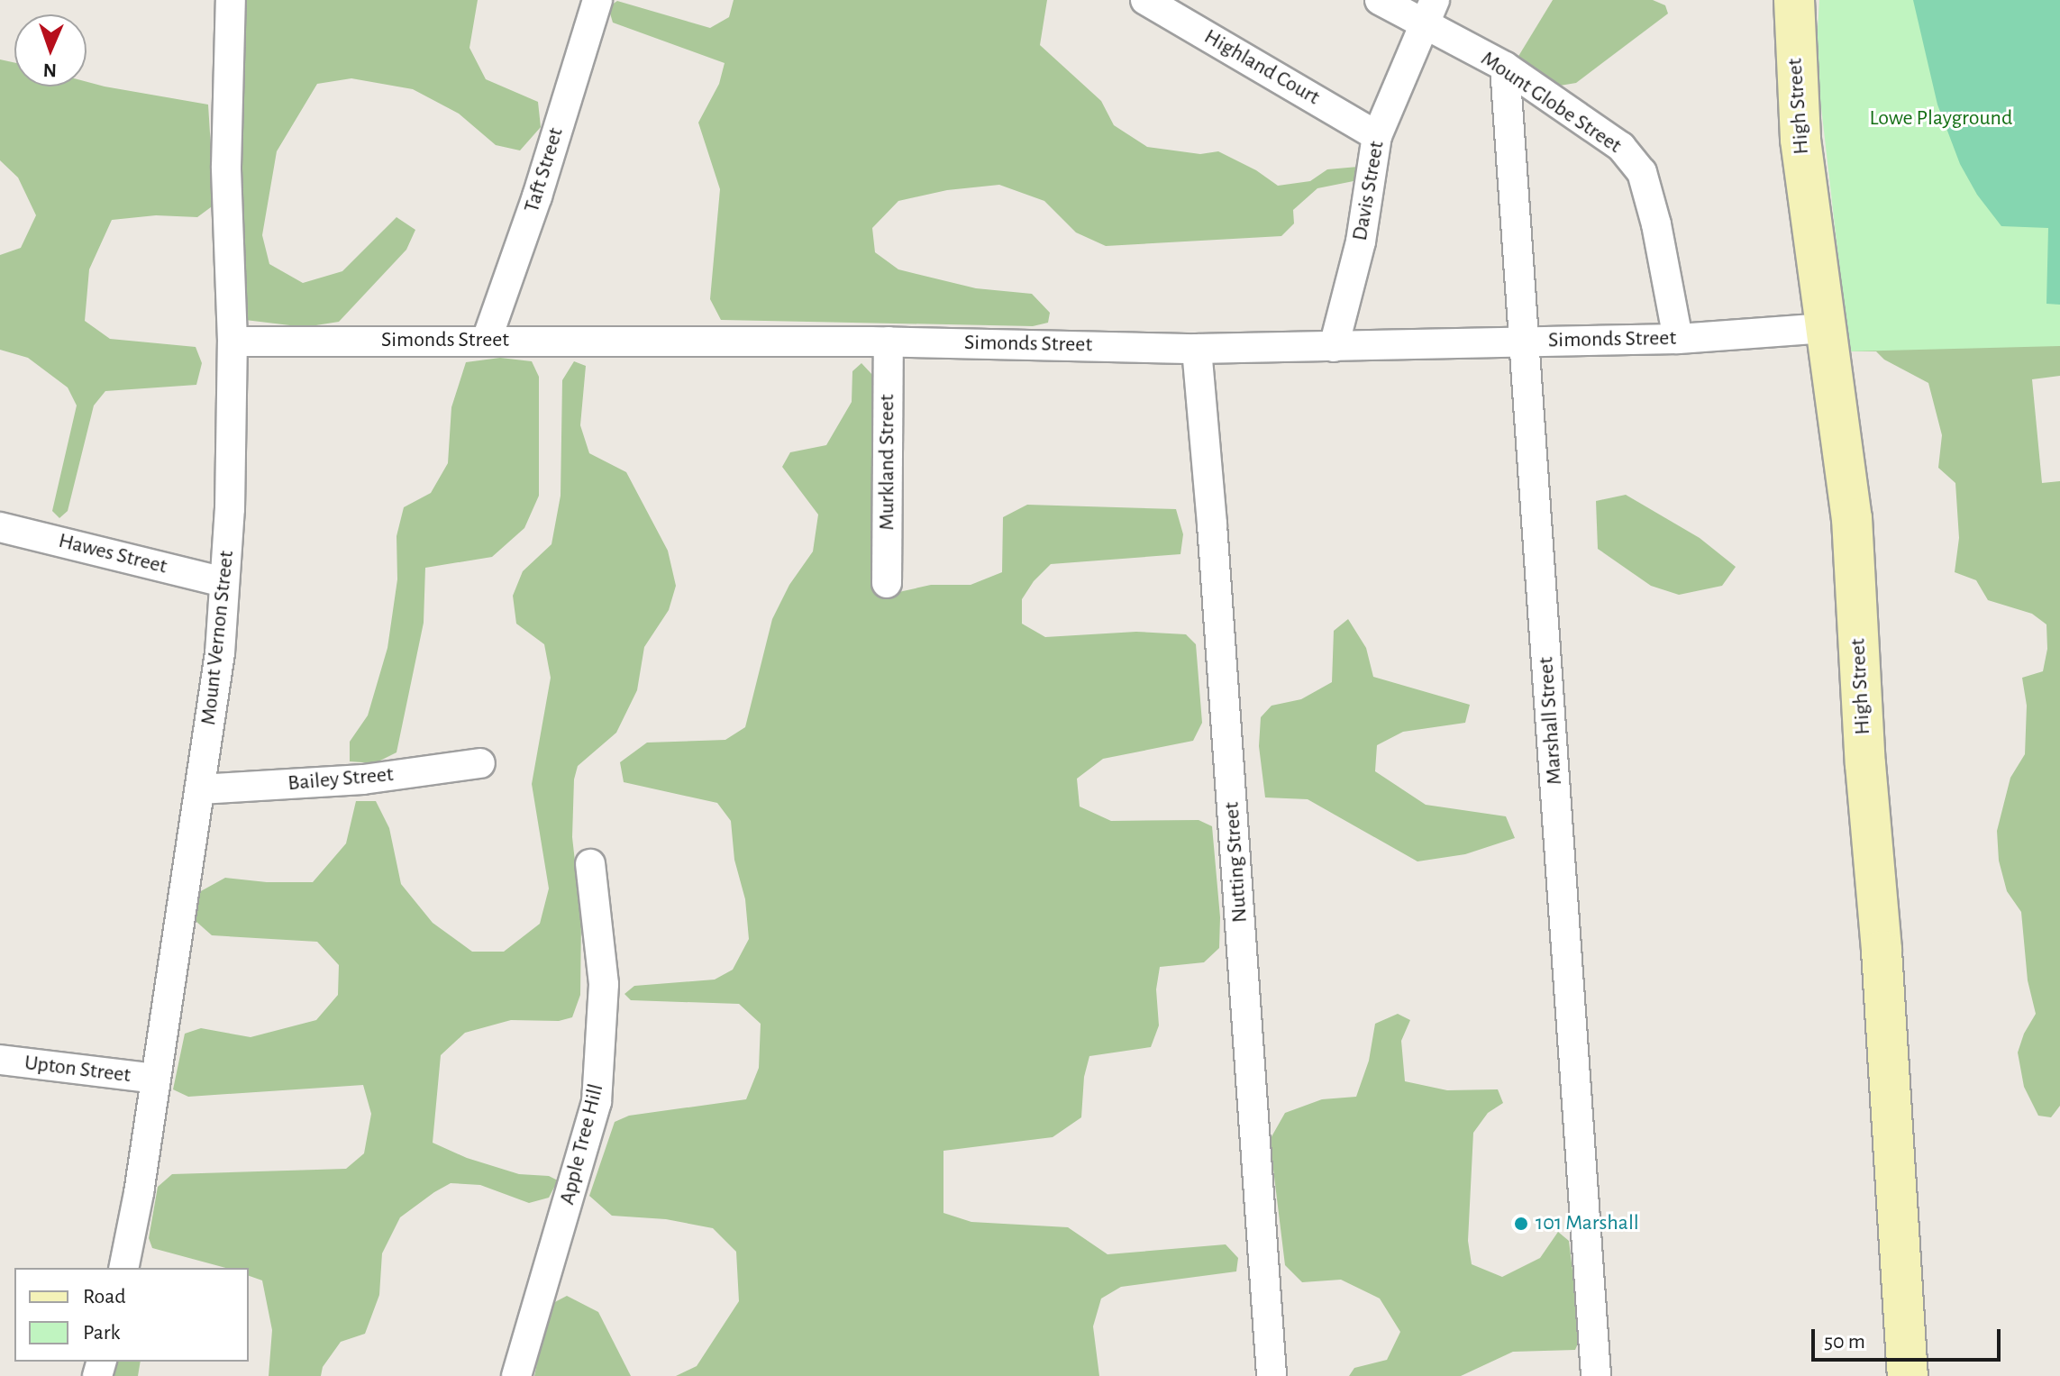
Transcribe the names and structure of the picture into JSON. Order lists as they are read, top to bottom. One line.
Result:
{"streets":{"main road":["High Street"],"street":["Highland Court","Mount Globe Street","Taft Street","Davis Street","Simonds Street","Murkland Street","Hawes Street","Mount Vernon Street","Marshall Street","Bailey Street","Nutting Street","Upton Street","Apple Tree Hill"]},"crossings":[["Highland Court","Davis Street"],["Mount Globe Street","Davis Street"],["Mount Globe Street","Simonds Street"],["Mount Globe Street","Marshall Street"],["High Street","Simonds Street"],["Taft Street","Simonds Street"],["Davis Street","Simonds Street"],["Simonds Street","Murkland Street"],["Simonds Street","Mount Vernon Street"],["Simonds Street","Marshall Street"],["Simonds Street","Nutting Street"],["Hawes Street","Mount Vernon Street"],["Mount Vernon Street","Bailey Street"],["Mount Vernon Street","Upton Street"]],"parks":["Lowe Playground"],"places":["101 Marshall"],"legend":["Road","Park"],"scale_bar":"50 m","north":"bottom"}
